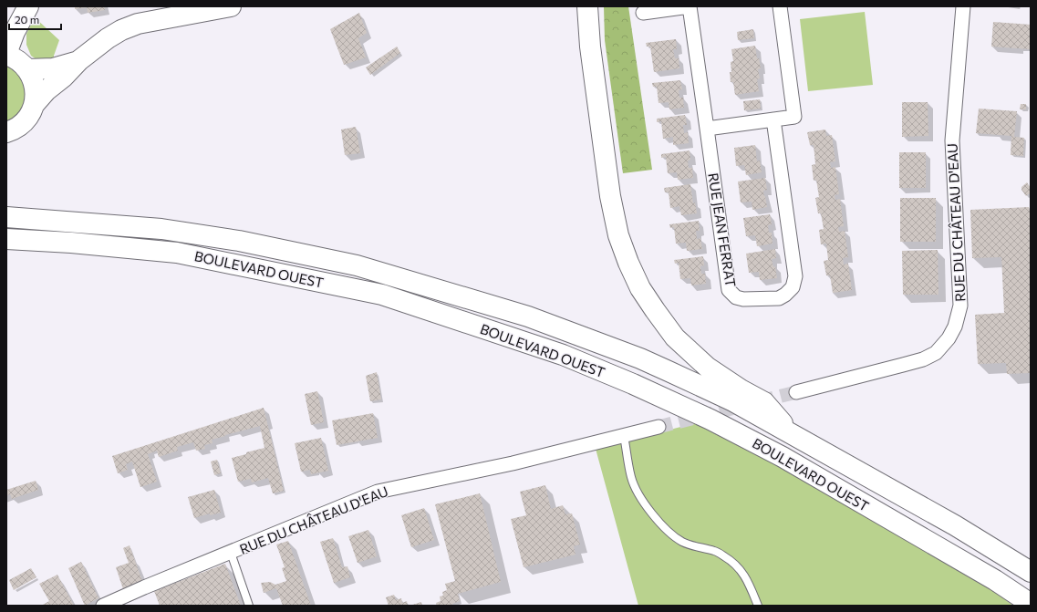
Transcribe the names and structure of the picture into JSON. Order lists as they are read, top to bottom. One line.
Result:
{"streets":{"main road":["BOULEVARD OUEST"],"street":["RUE DU CHÂTEAU D'EAU","RUE JEAN FERRAT"]},"scale_bar":"20 m"}
